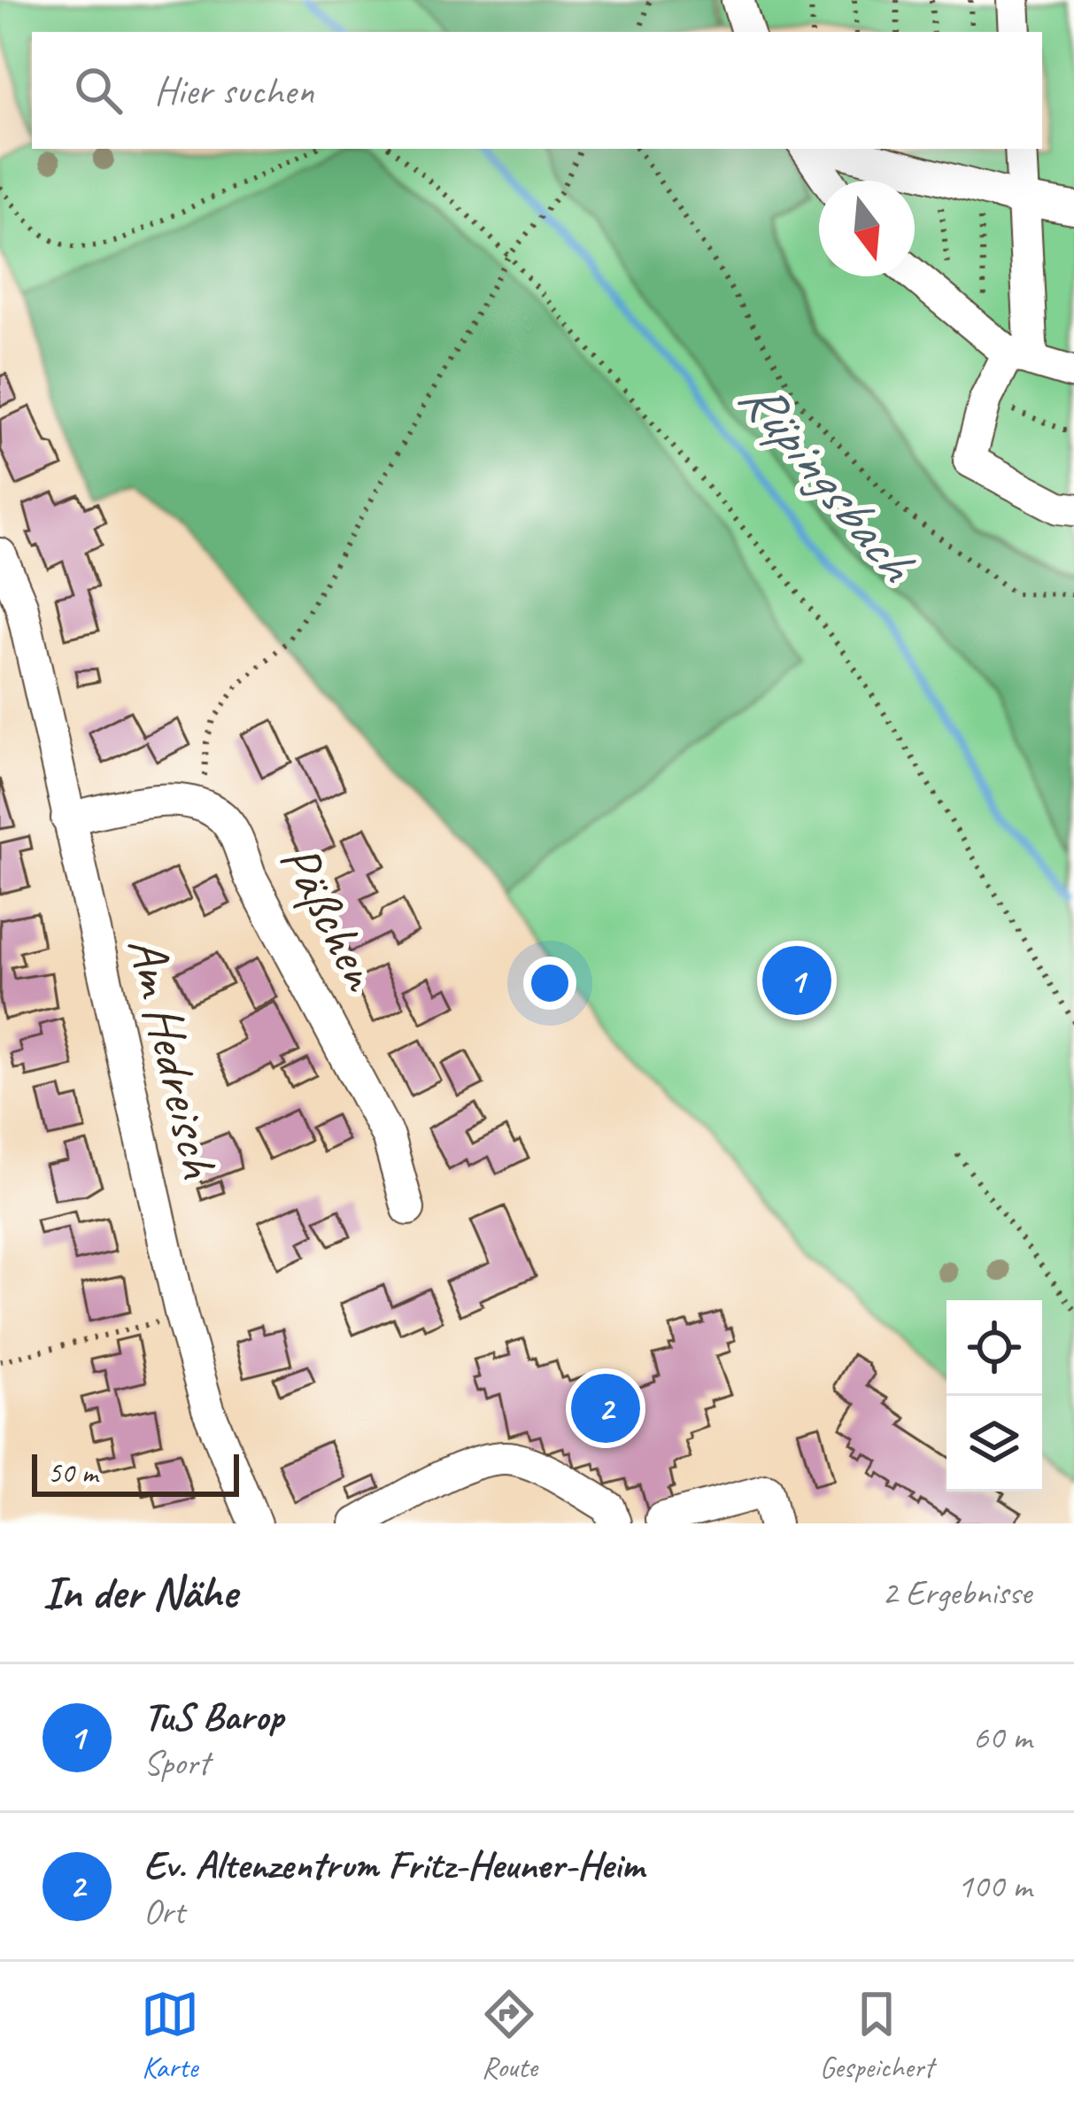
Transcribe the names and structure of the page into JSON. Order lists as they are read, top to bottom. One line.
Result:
{"streets":{"street":["Päßchen","Am Hedreisch"]},"water":["Rüpingsbach"],"scale_bar":"50 m","north":"bottom","page":{"search":"Hier suchen","pins":["1","2"],"scale":"50 m","heading":["In der Nähe","2 Ergebnisse"],"list":[{"mark":"1","name":"TuS Barop","note":"Sport","value":"60 m"},{"mark":"2","name":"Ev. Altenzentrum Fritz-Heuner-Heim","note":"Ort","value":"100 m"}],"nav":["Karte","Route","Gespeichert"]}}
